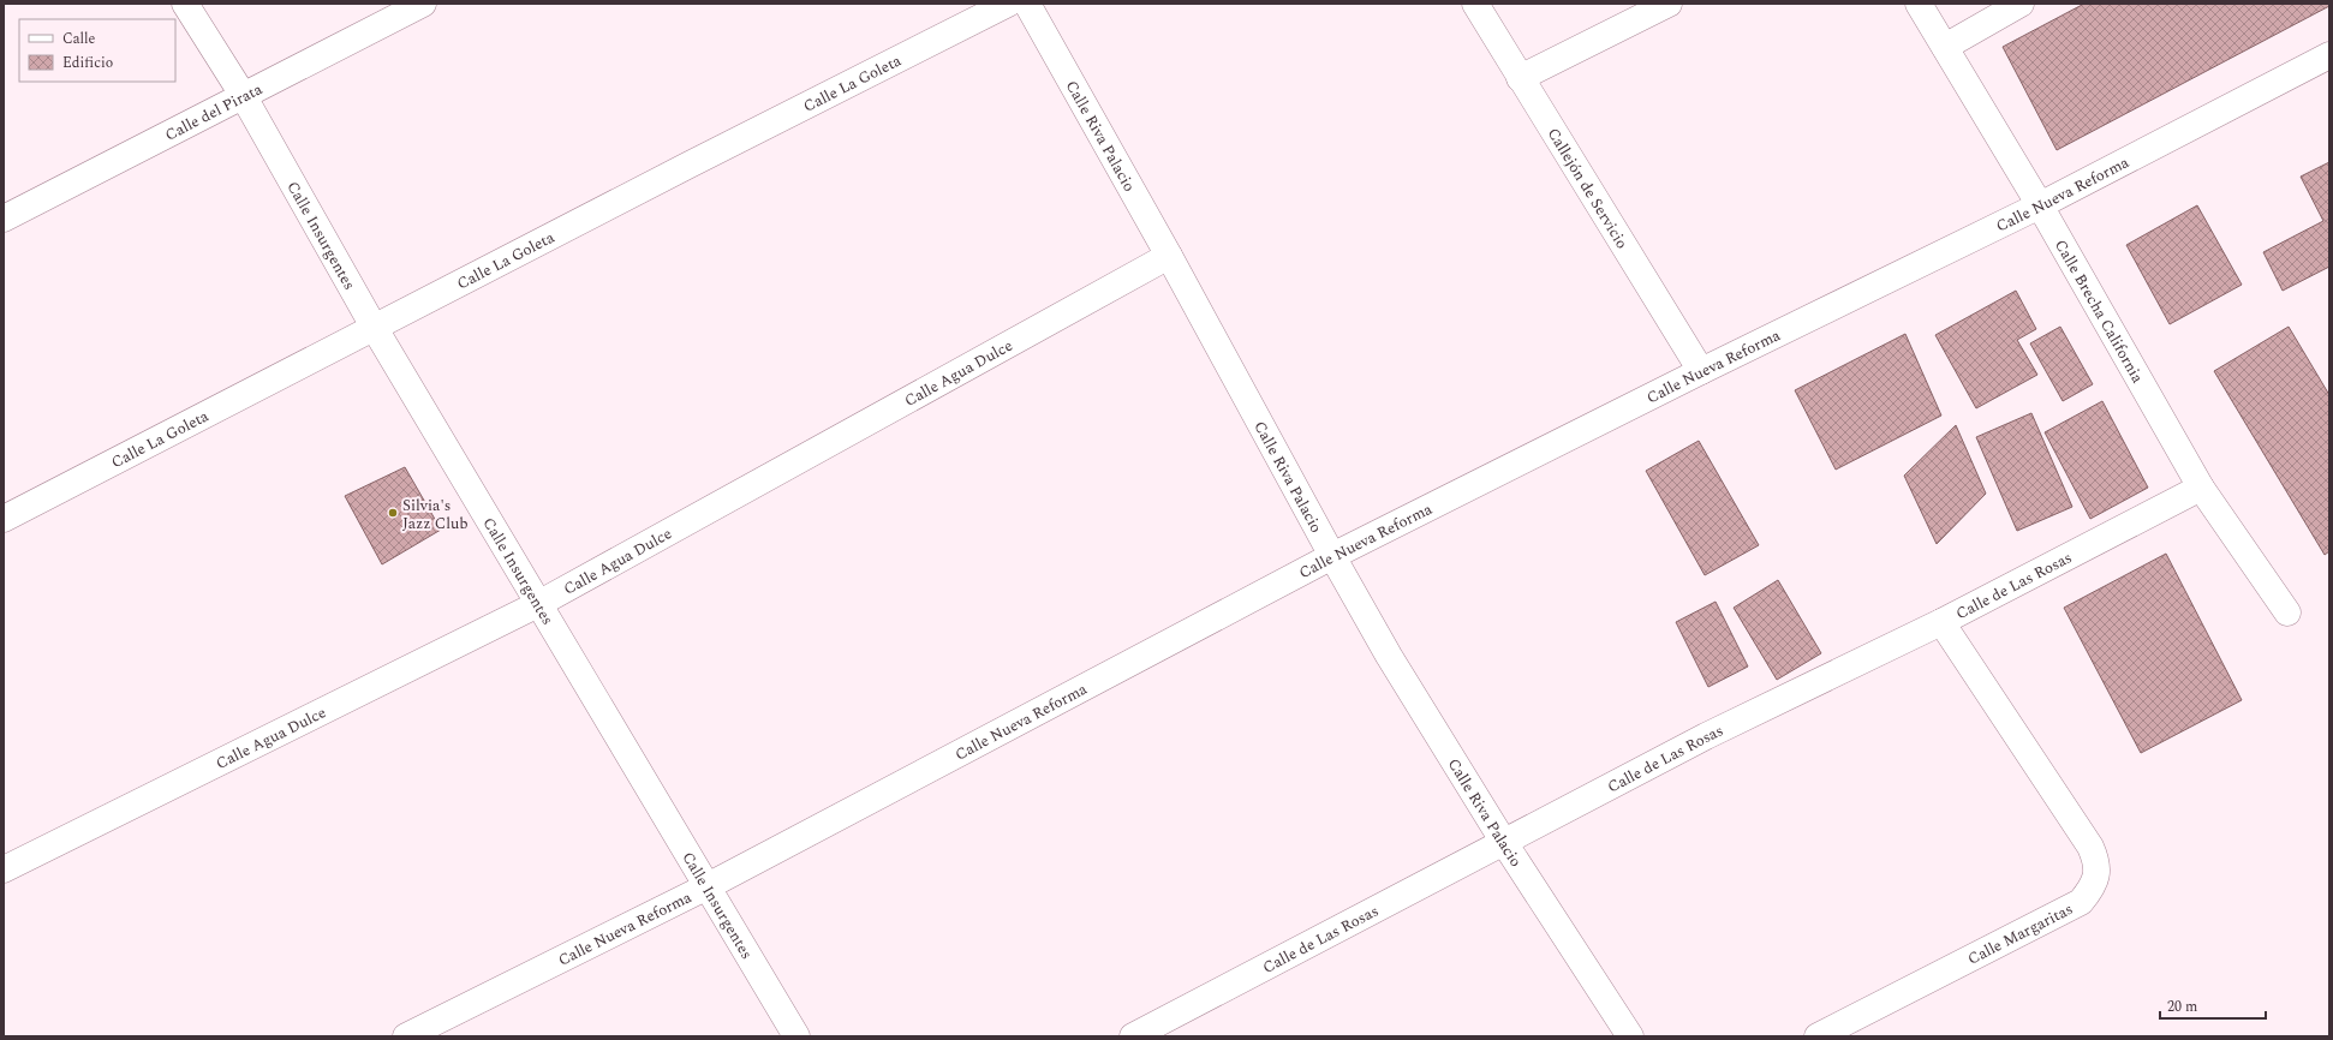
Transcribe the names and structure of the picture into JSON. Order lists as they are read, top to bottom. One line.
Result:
{"streets":{"street":["Calle La Goleta","Calle del Pirata","Calle Riva Palacio","Callejón de Servicio","Calle Nueva Reforma","Calle Insurgentes","Calle Brecha California","Calle Agua Dulce","Calle de Las Rosas","Calle Margaritas"]},"crossings":[["Calle La Goleta","Calle Insurgentes"],["Calle del Pirata","Calle Insurgentes"],["Calle Riva Palacio","Calle Nueva Reforma"],["Calle Riva Palacio","Calle Agua Dulce"],["Calle Riva Palacio","Calle de Las Rosas"],["Callejón de Servicio","Calle Nueva Reforma"],["Calle Nueva Reforma","Calle Insurgentes"],["Calle Nueva Reforma","Calle Brecha California"],["Calle Insurgentes","Calle Agua Dulce"],["Calle Brecha California","Calle de Las Rosas"],["Calle de Las Rosas","Calle Margaritas"]],"places":["Silvia's Jazz Club"],"legend":["Calle","Edificio"],"scale_bar":"20 m"}
